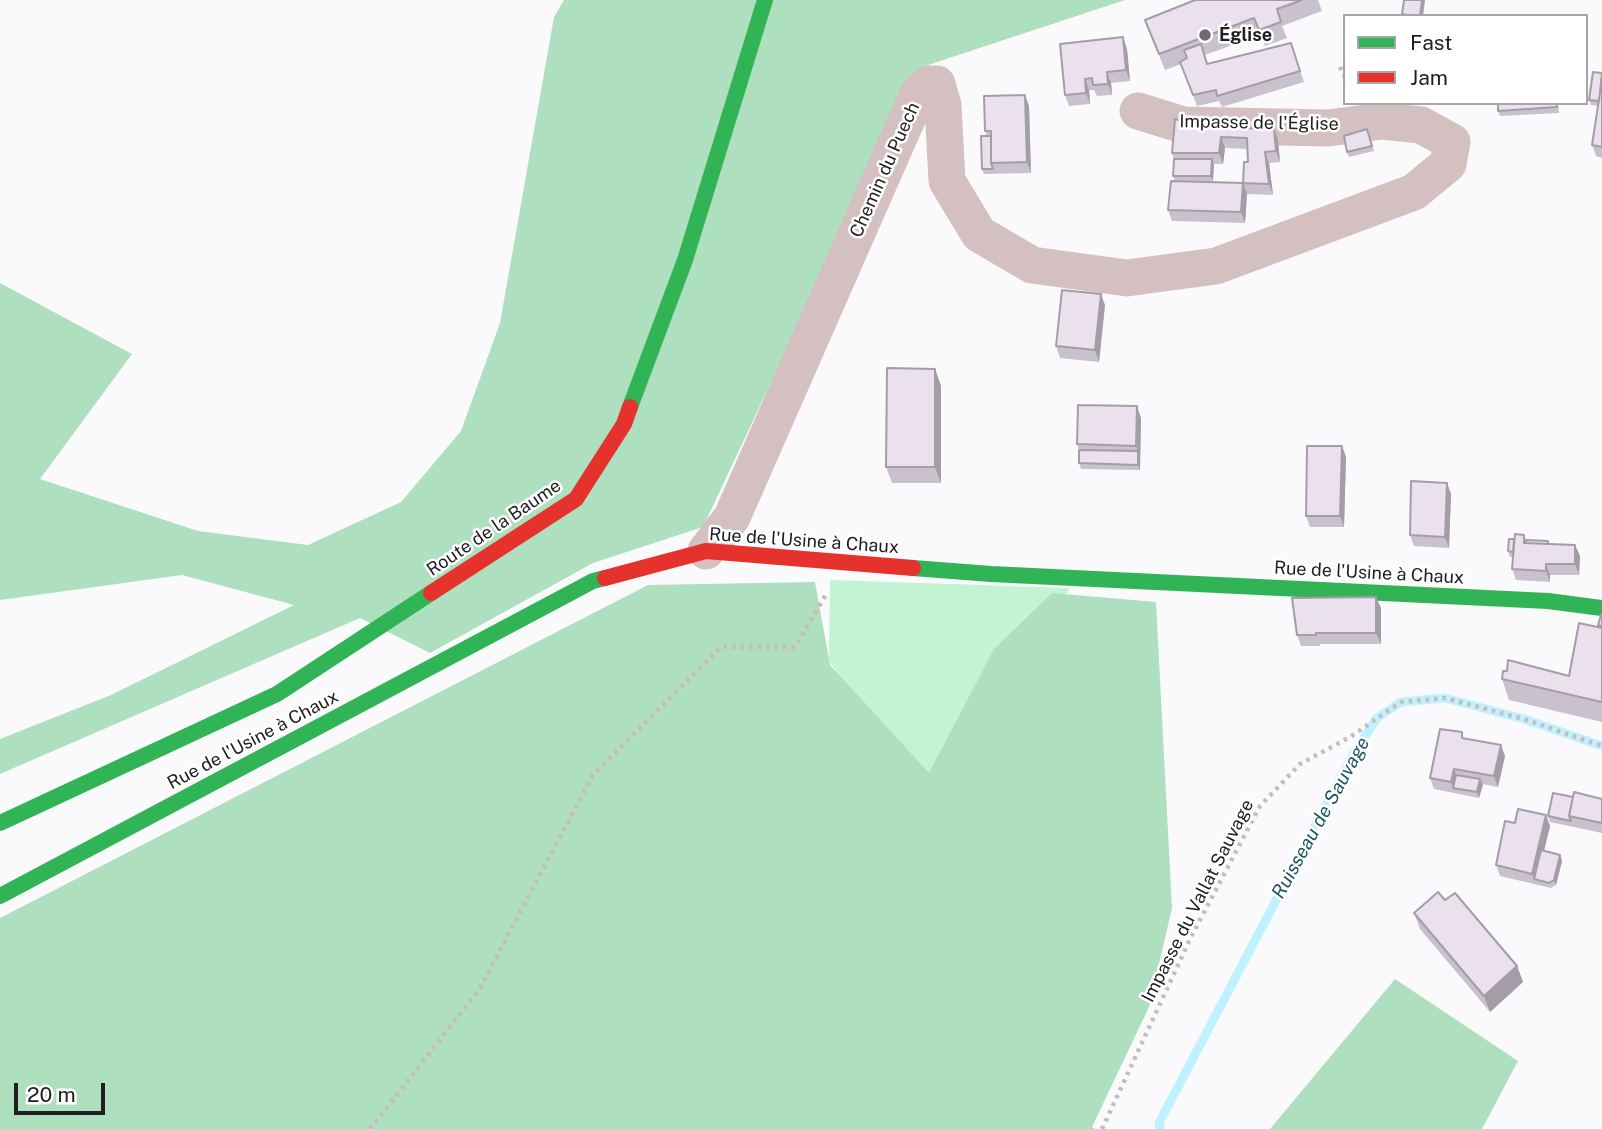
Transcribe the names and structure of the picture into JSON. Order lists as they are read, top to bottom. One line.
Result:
{"streets":{"street":["Impasse de l'Église","Chemin du Puech","Route de la Baume","Rue de l'Usine à Chaux"],"path":["Impasse du Vallat Sauvage"]},"crossings":[["Impasse de l'Église","Chemin du Puech"],["Chemin du Puech","Rue de l'Usine à Chaux"]],"water":["Ruisseau de Sauvage"],"places":["Église"],"legend":["Fast","Jam"],"scale_bar":"20 m"}
